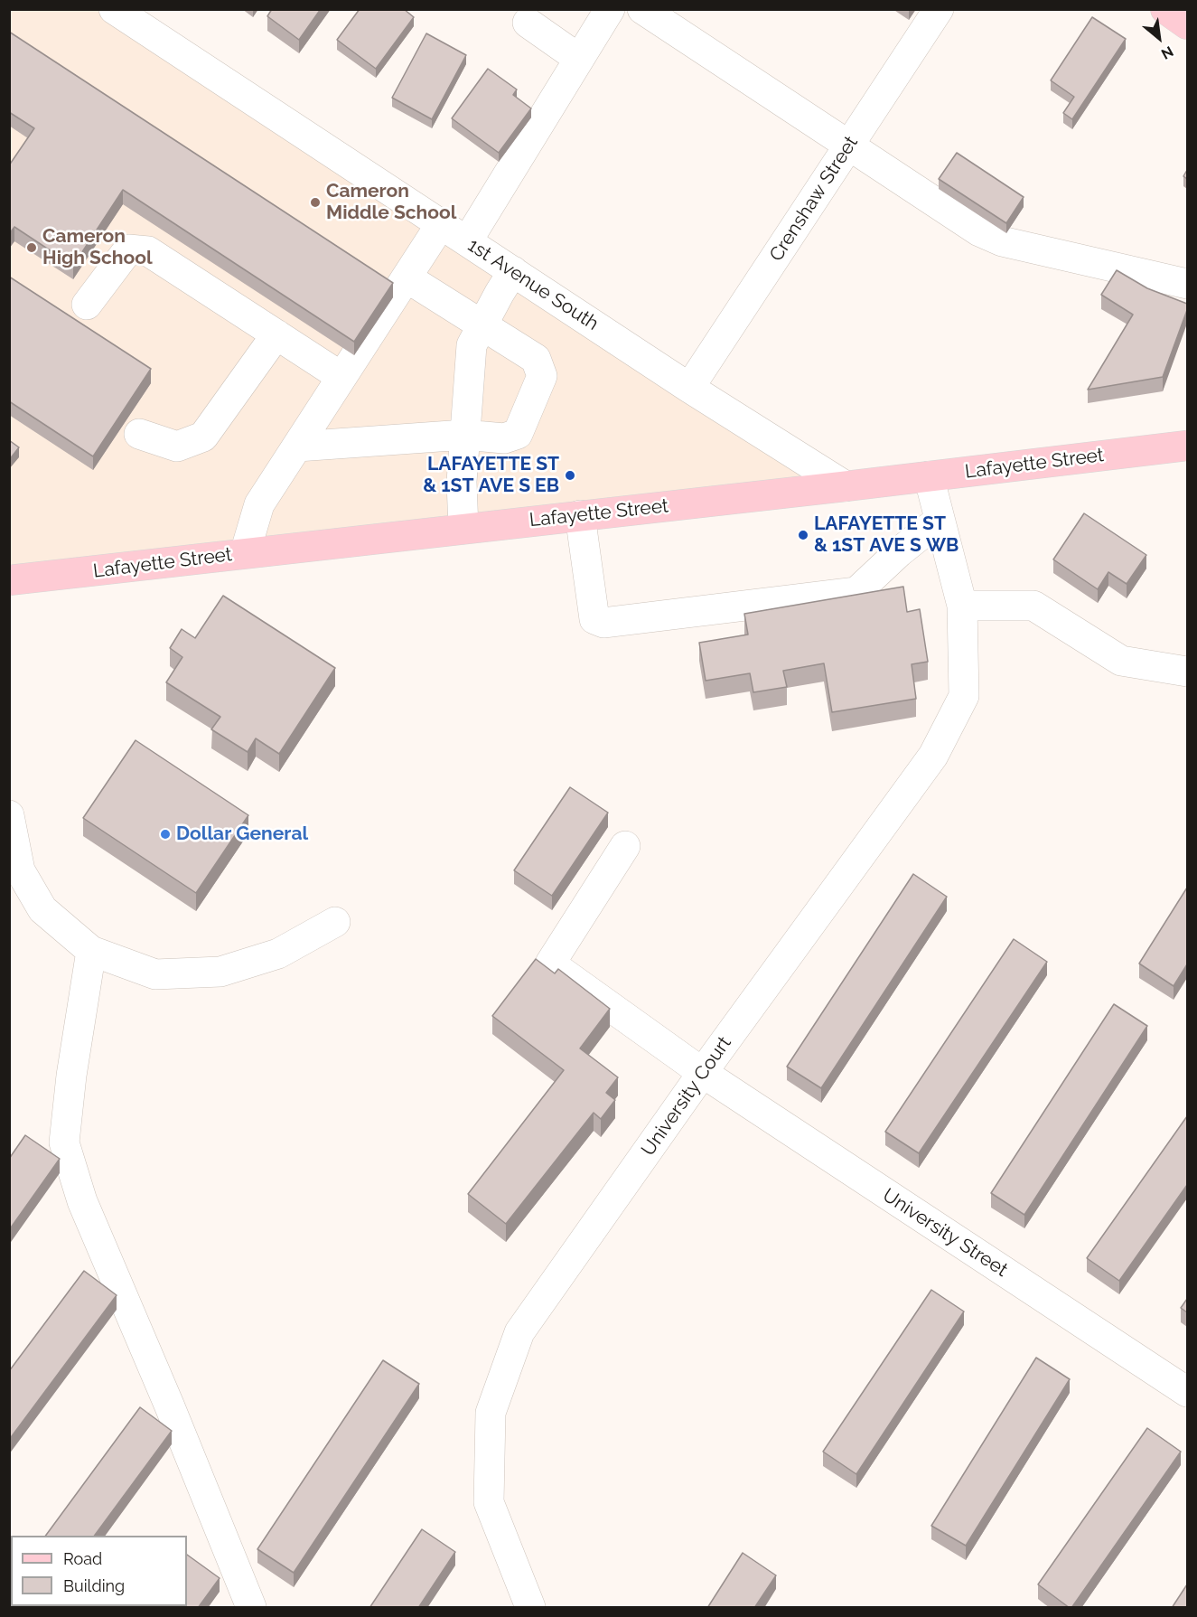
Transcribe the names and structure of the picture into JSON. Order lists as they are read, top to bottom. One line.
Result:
{"streets":{"main road":["Lafayette Street"],"street":["Crenshaw Street","1st Avenue South","University Court","University Street"]},"crossings":[["Crenshaw Street","1st Avenue South"],["1st Avenue South","Lafayette Street"],["University Court","University Street"]],"places":["Cameron Middle School","Cameron High School","LAFAYETTE ST & 1ST AVE S EB","LAFAYETTE ST & 1ST AVE S WB","Dollar General"],"legend":["Road","Building"],"north":"bottom right"}
